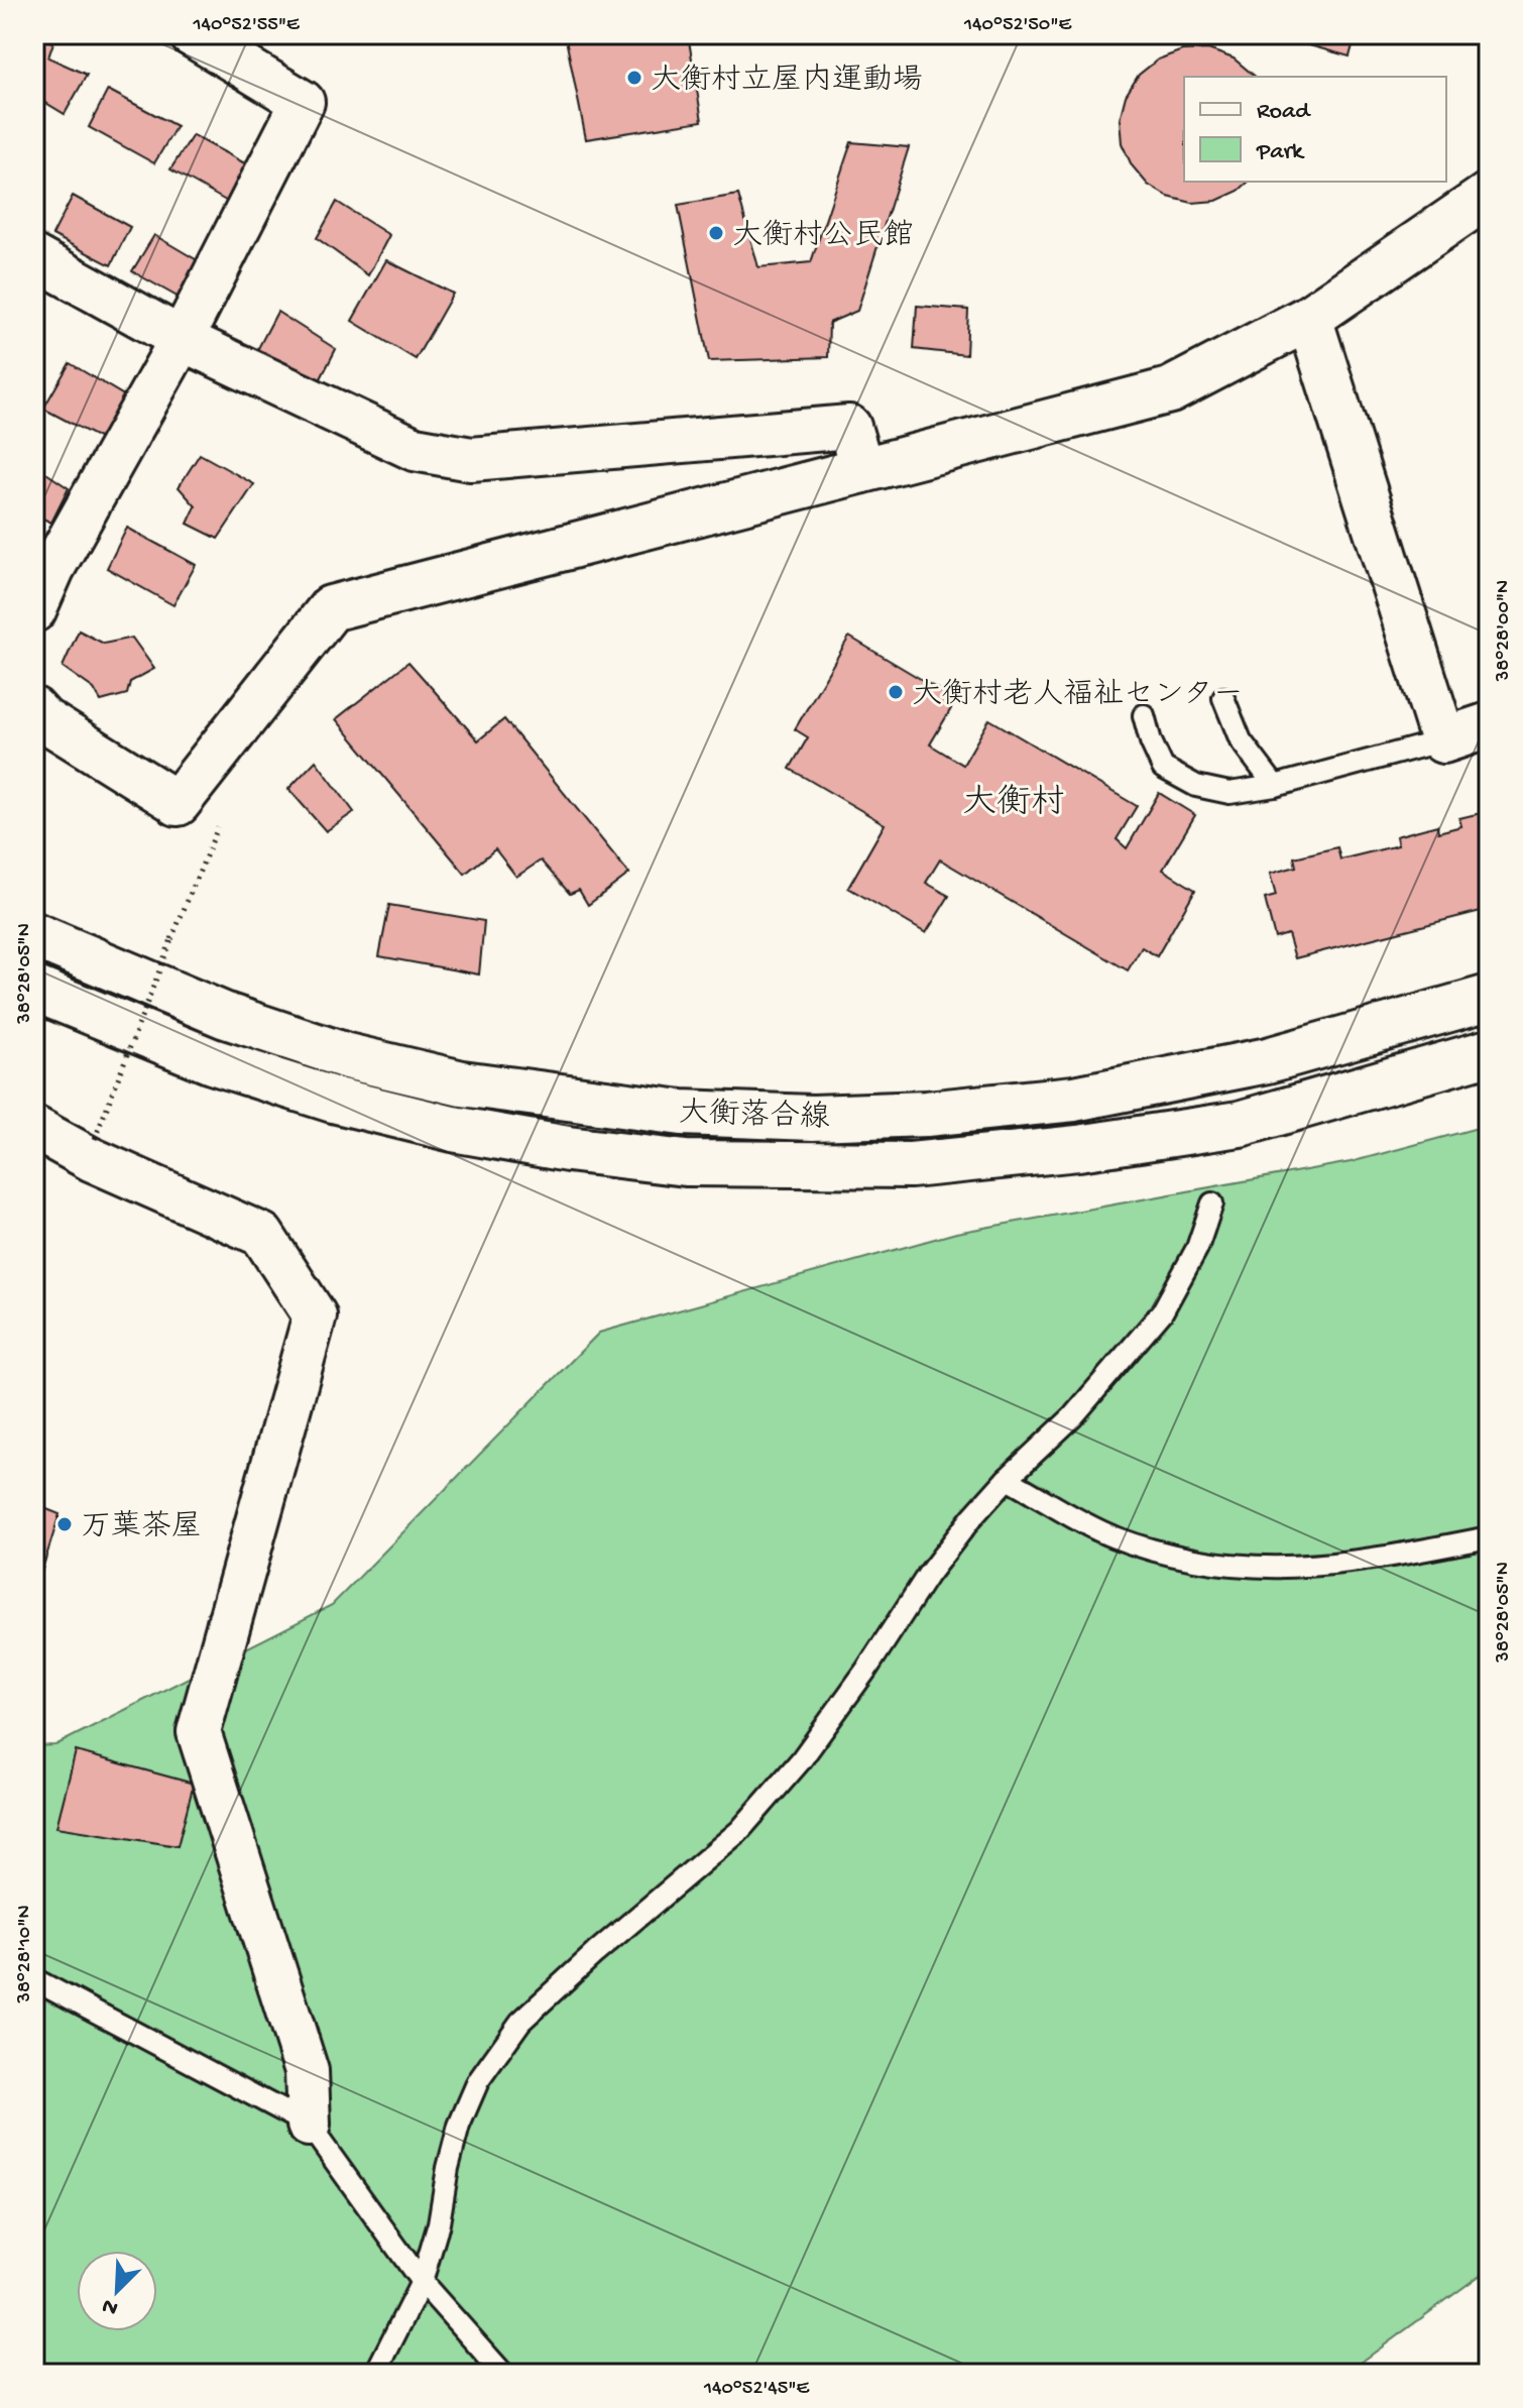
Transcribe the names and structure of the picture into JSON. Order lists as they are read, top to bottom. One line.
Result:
{"streets":{"main road":["大衡落合線"]},"districts":["大衡村"],"places":["大衡村立屋内運動場","大衡村公民館","大衡村老人福祉センター","万葉茶屋"],"legend":["Road","Park"],"north":"bottom left","coordinates":["140°52'55\"E","140°52'50\"E","38°28'00\"N","38°28'05\"N","38°28'10\"N","140°52'45\"E"]}
